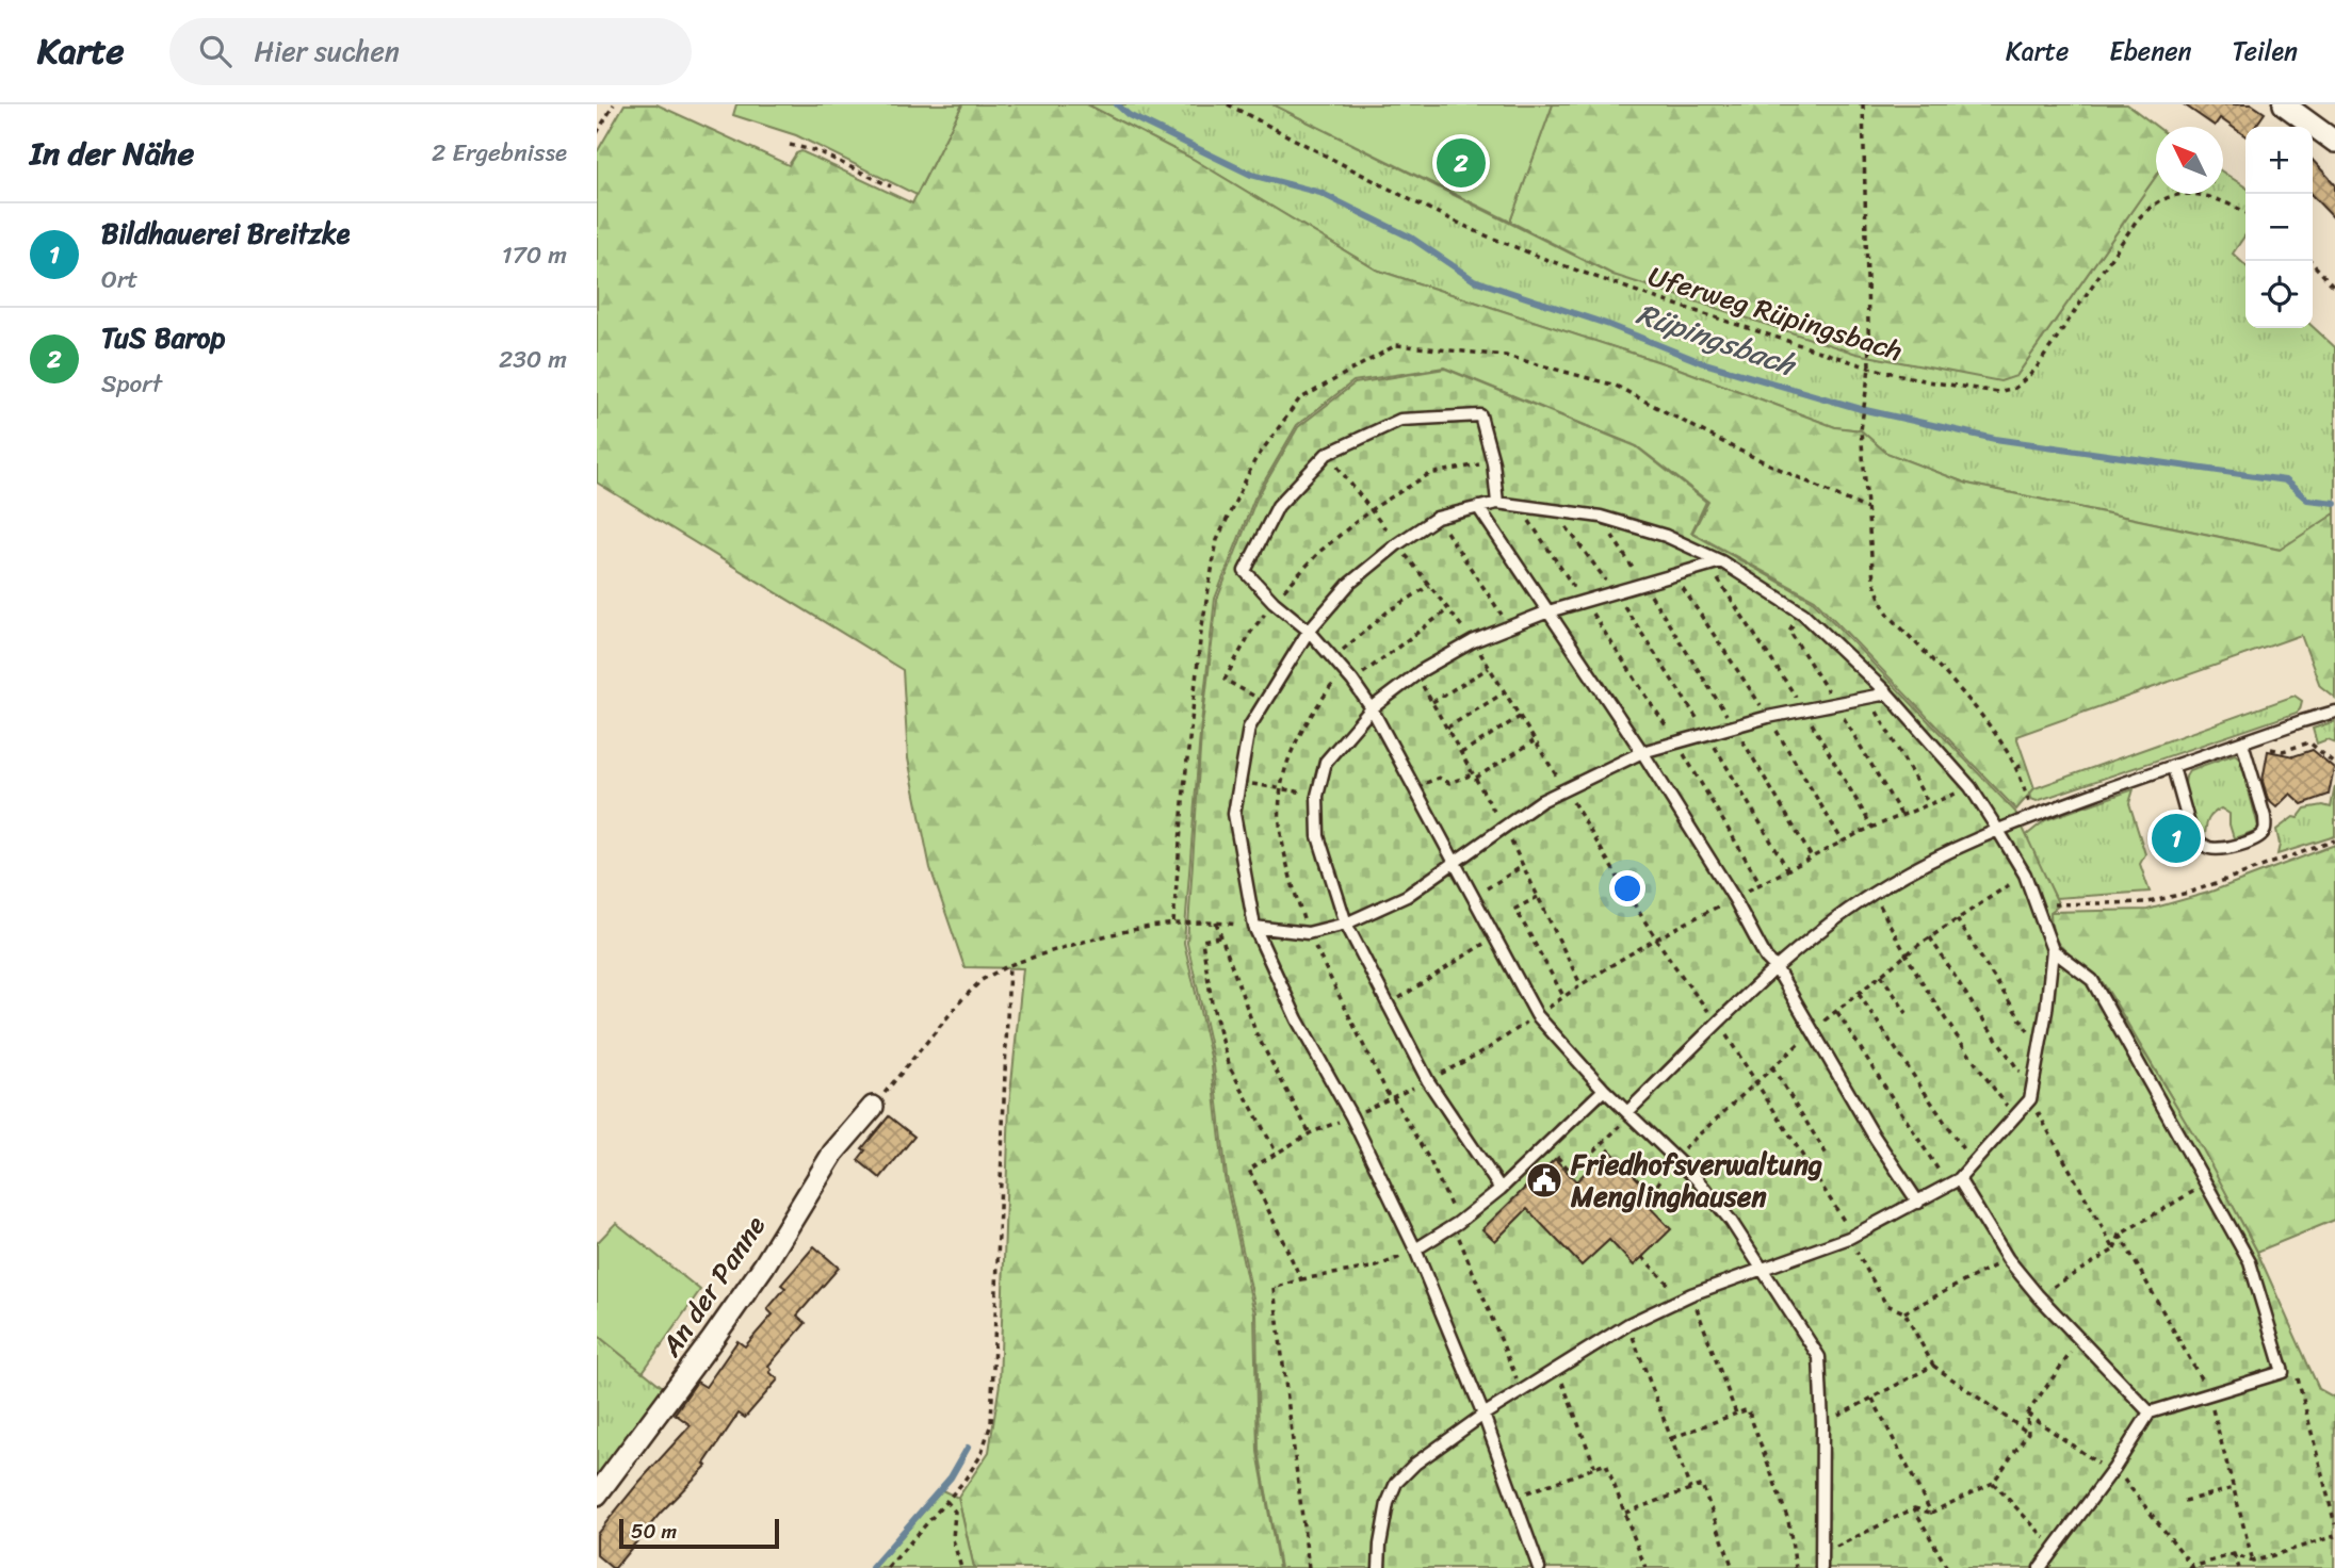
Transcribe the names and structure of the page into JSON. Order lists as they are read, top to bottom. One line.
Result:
{"streets":{"street":["An der Panne"],"path":["Uferweg Rüpingsbach"]},"water":["Rüpingsbach"],"places":{"public building":["Friedhofsverwaltung Menglinghausen"]},"scale_bar":"50 m","north":"top left","page":{"header":"Karte","search":"Hier suchen","nav":["Karte","Ebenen","Teilen"],"heading":["In der Nähe","2 Ergebnisse"],"map_buttons":["+","−"],"pins":["2","1"],"list":[{"mark":"1","name":"Bildhauerei Breitzke","note":"Ort","value":"170 m"},{"mark":"2","name":"TuS Barop","note":"Sport","value":"230 m"}],"scale":"50 m"}}
